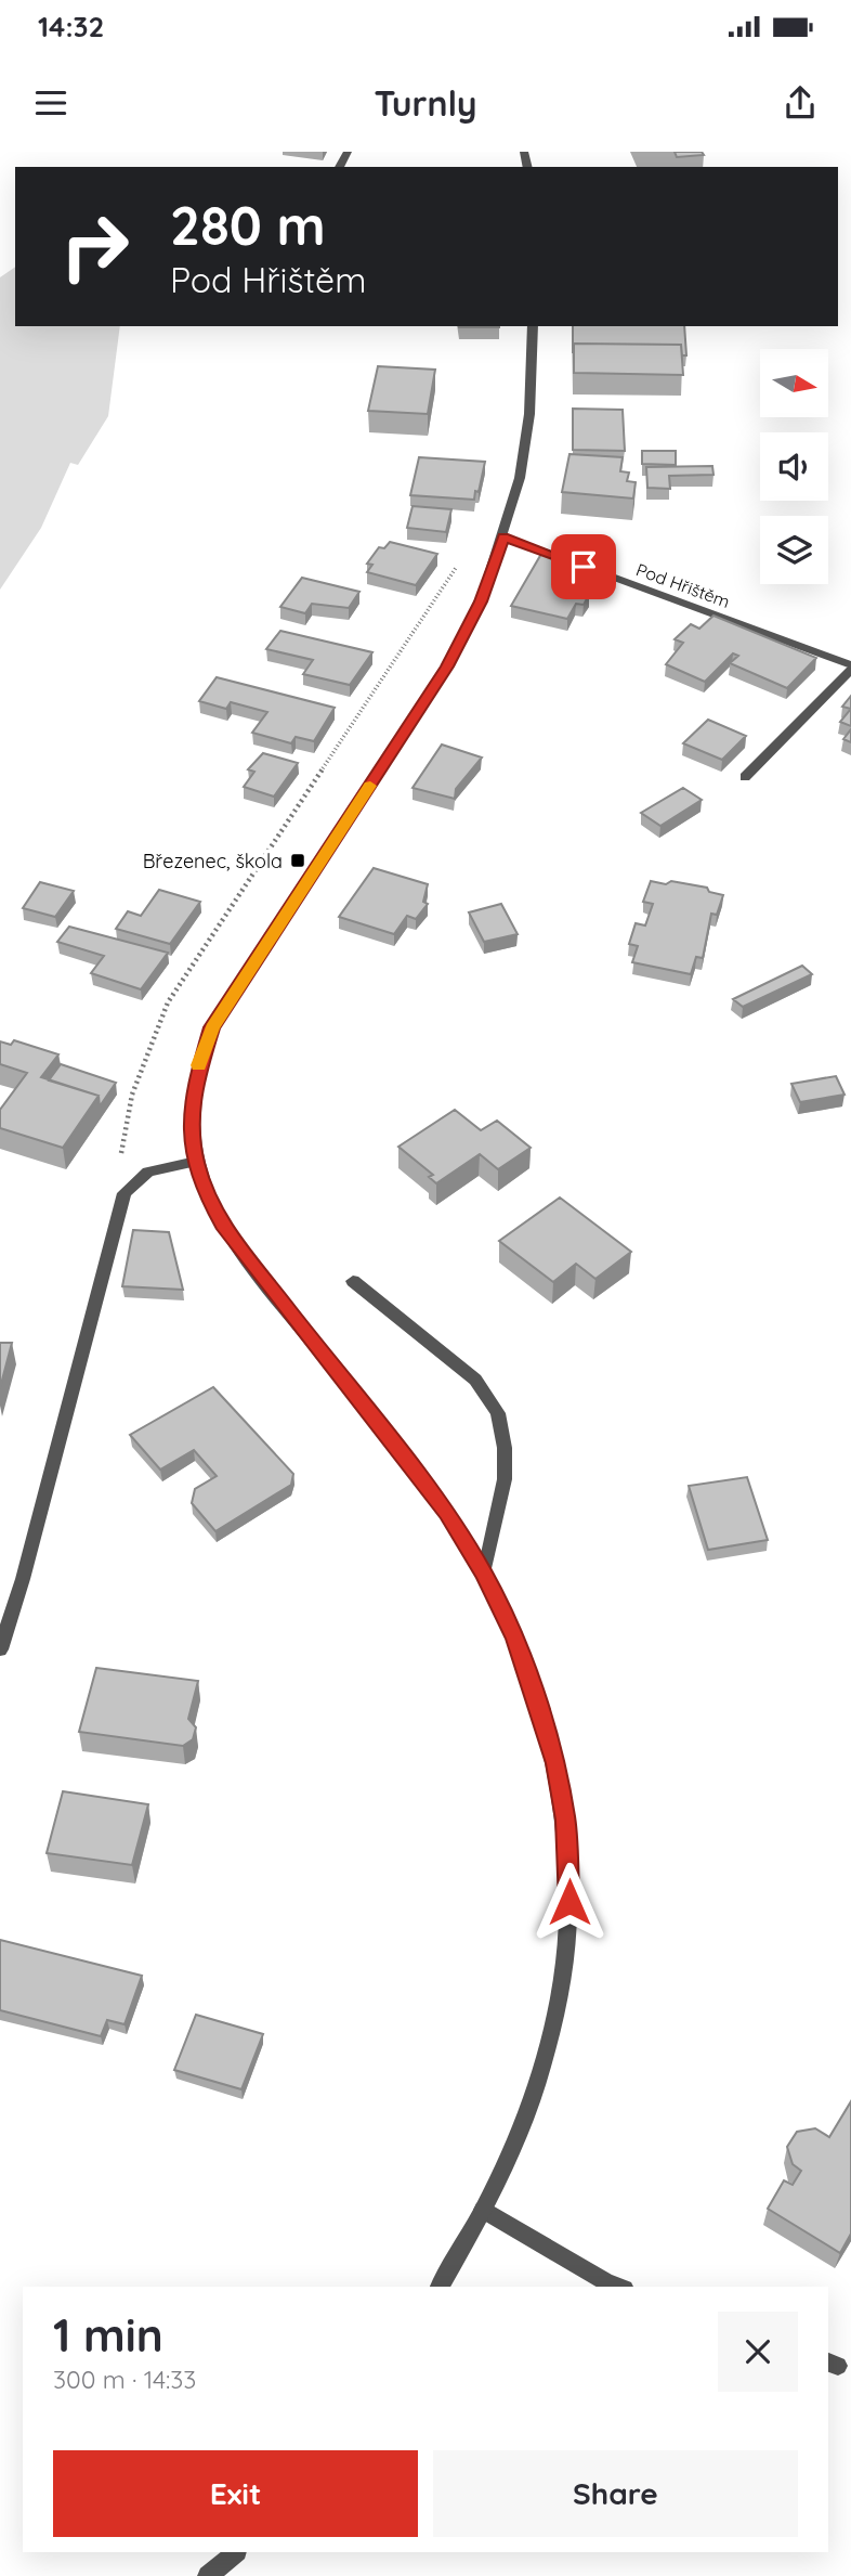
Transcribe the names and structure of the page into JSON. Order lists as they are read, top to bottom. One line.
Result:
{"streets":{"street":["Pod Hřištěm"]},"places":{"transit":["Březenec, škola"]},"north":"right","page":{"status":"14:32","header":"Turnly","turn":["280 m","Pod Hřištěm"],"heading":["1 min","300 m · 14:33"],"buttons":["Exit","Share"]}}
